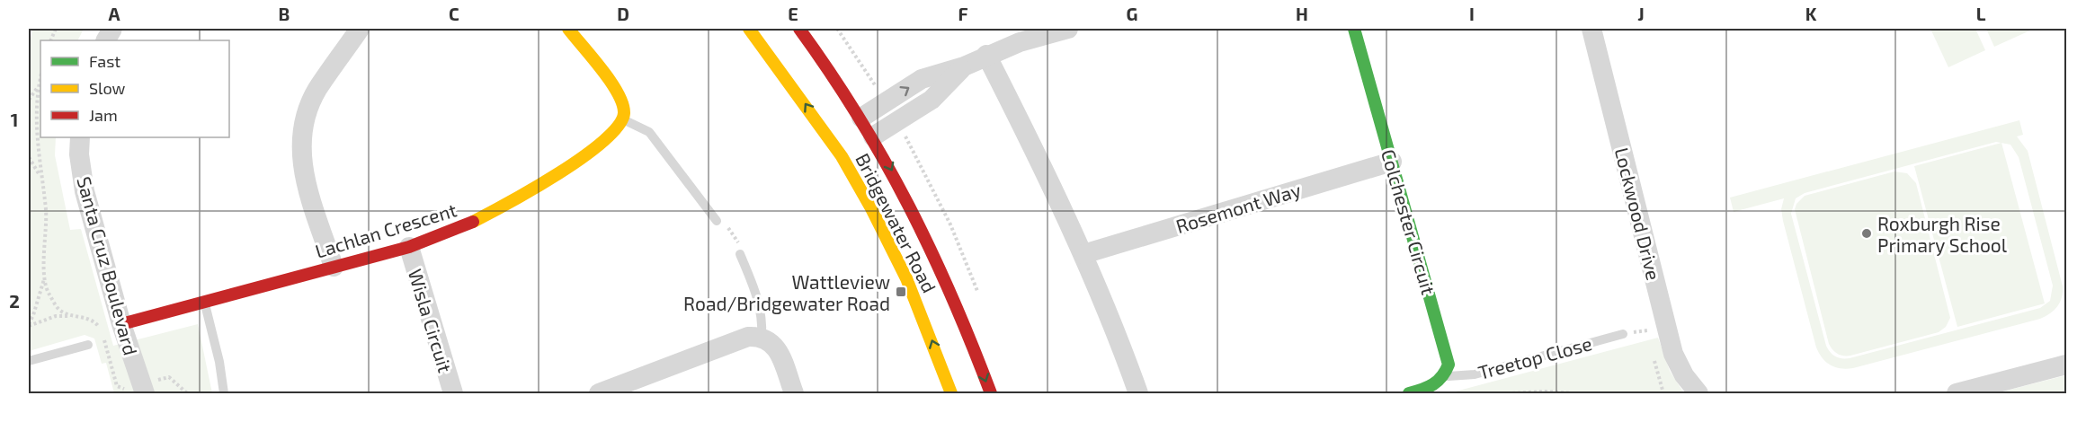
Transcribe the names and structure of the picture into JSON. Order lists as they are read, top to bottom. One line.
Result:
{"streets":{"street":["Rosemont Way","Lockwood Drive","Colchester Circuit","Bridgewater Road","Lachlan Crescent","Santa Cruz Boulevard","Wisla Circuit"],"lane":["Treetop Close"]},"crossings":[["Rosemont Way","Colchester Circuit"],["Colchester Circuit","Treetop Close"],["Lachlan Crescent","Santa Cruz Boulevard"],["Lachlan Crescent","Wisla Circuit"]],"places":{"other":["Roxburgh Rise Primary School"],"transit":["Wattleview Road/Bridgewater Road"]},"legend":["Fast","Slow","Jam"],"grid":{"columns":["A","B","C","D","E","F","G","H","I","J","K","L"],"rows":["1","2"]}}
